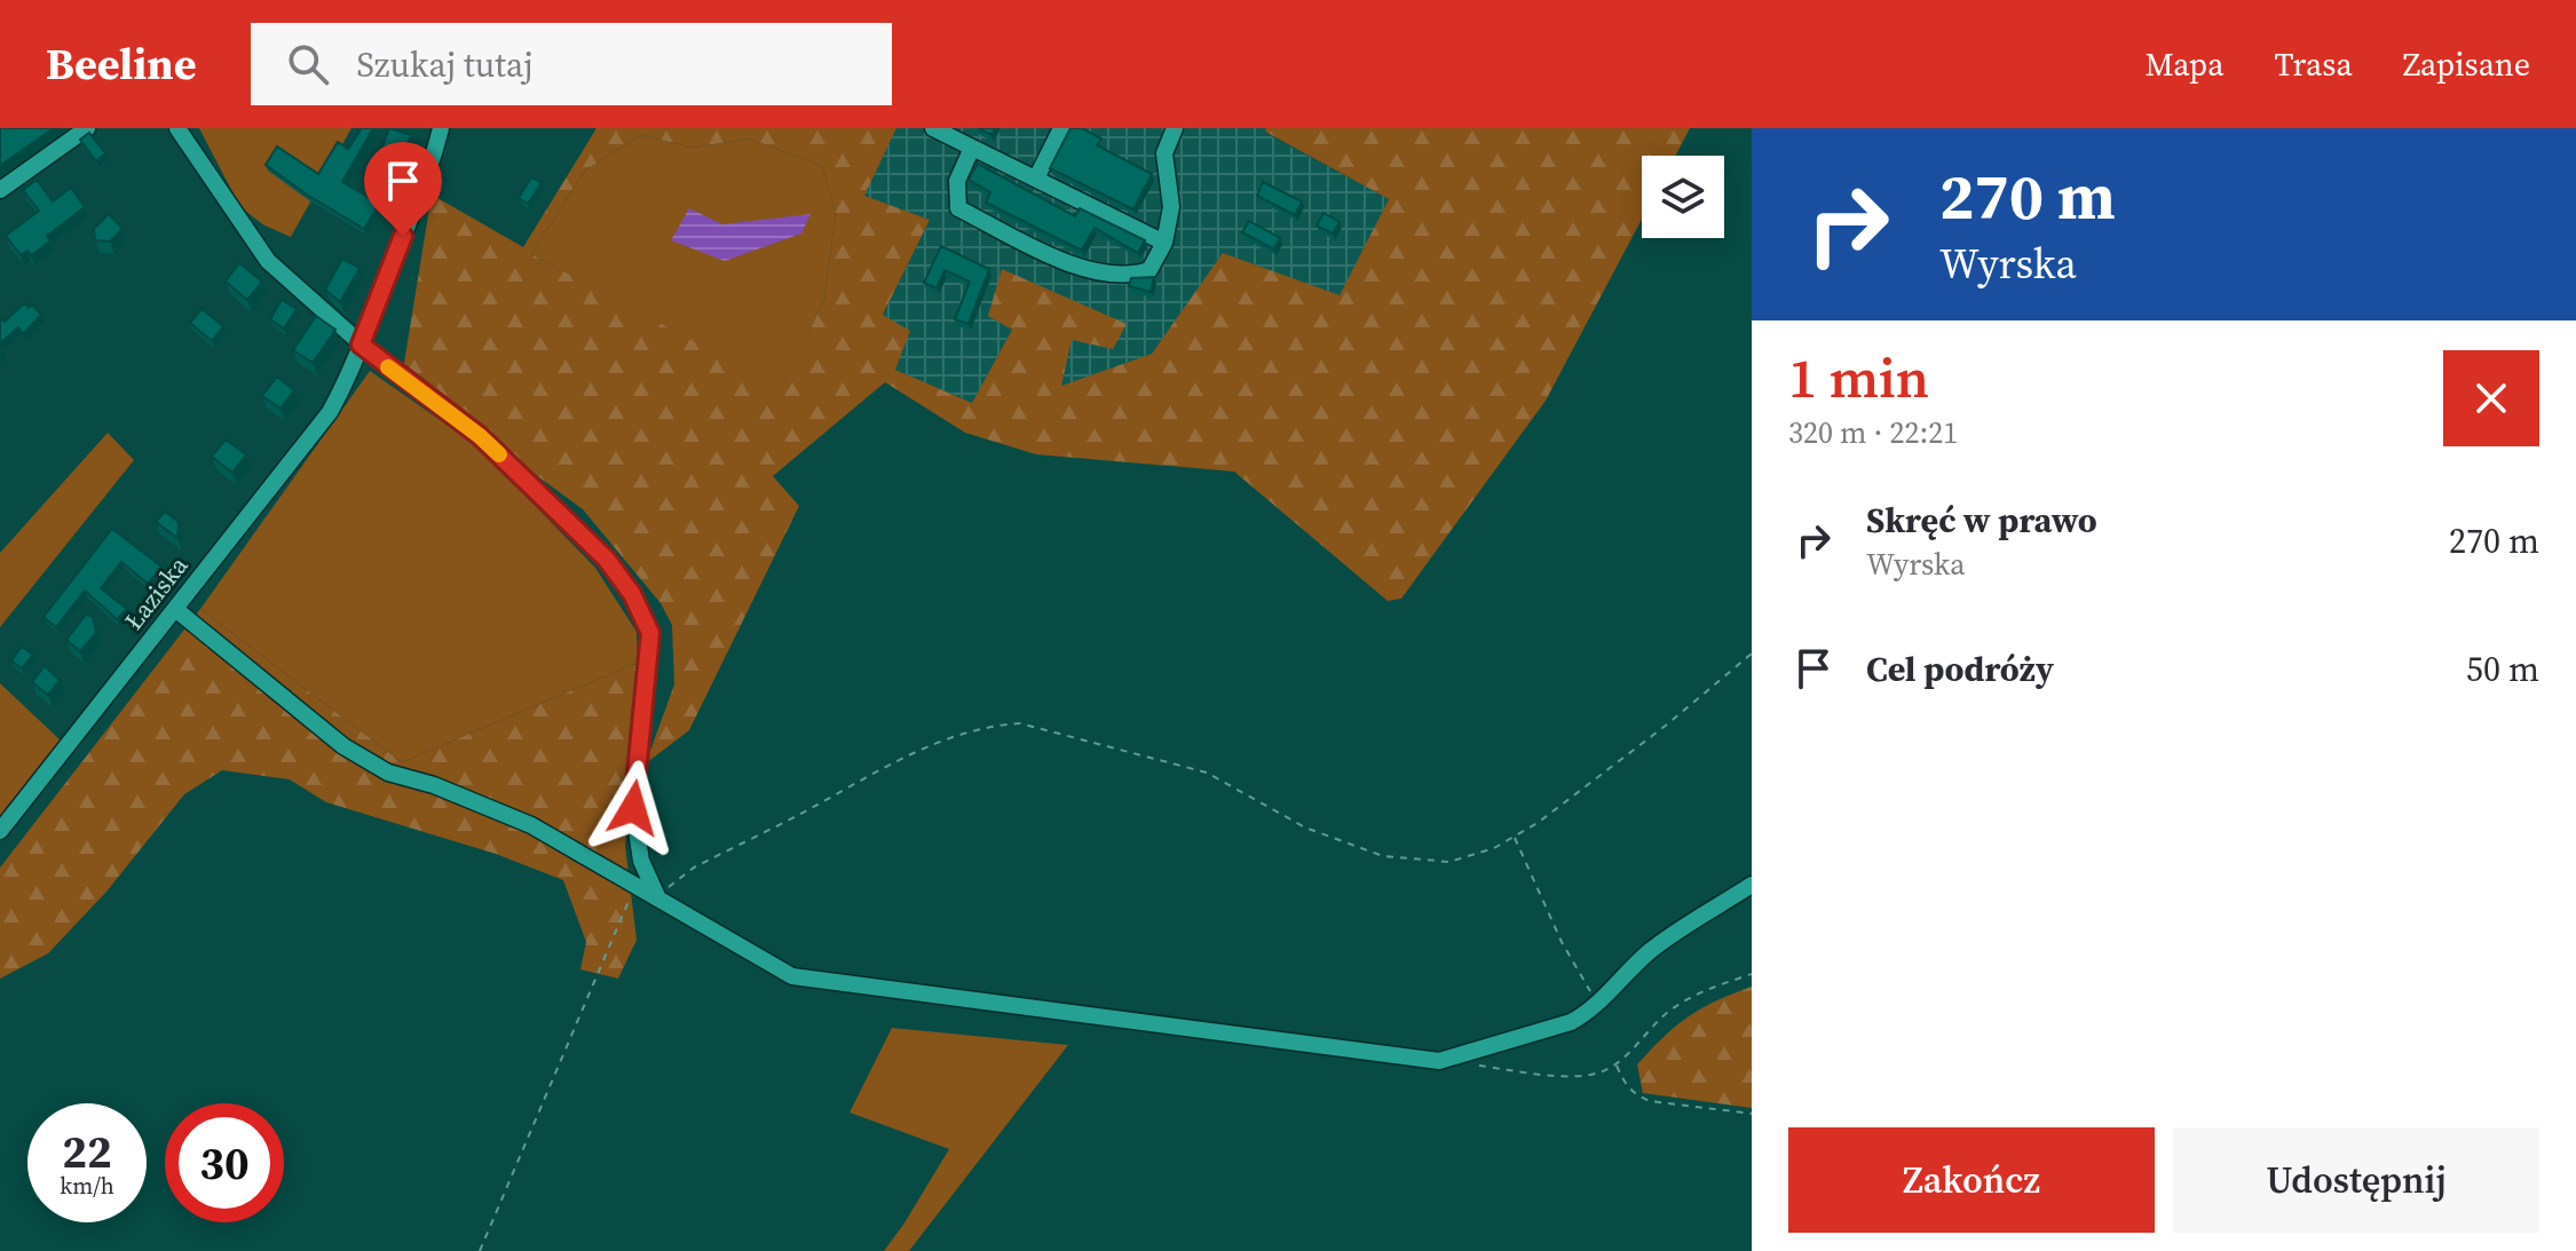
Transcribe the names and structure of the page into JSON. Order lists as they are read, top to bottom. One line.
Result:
{"streets":{"street":["Łaziska"]},"page":{"header":"Beeline","search":"Szukaj tutaj","nav":["Mapa","Trasa","Zapisane"],"turn":["270 m","Wyrska"],"heading":["1 min","320 m · 22:21"],"list":[{"name":"Skręć w prawo","note":"Wyrska","value":"270 m"},{"name":"Cel podróży","value":"50 m"}],"speed":"22 km/h","limit":"30","buttons":["Zakończ","Udostępnij"]}}
